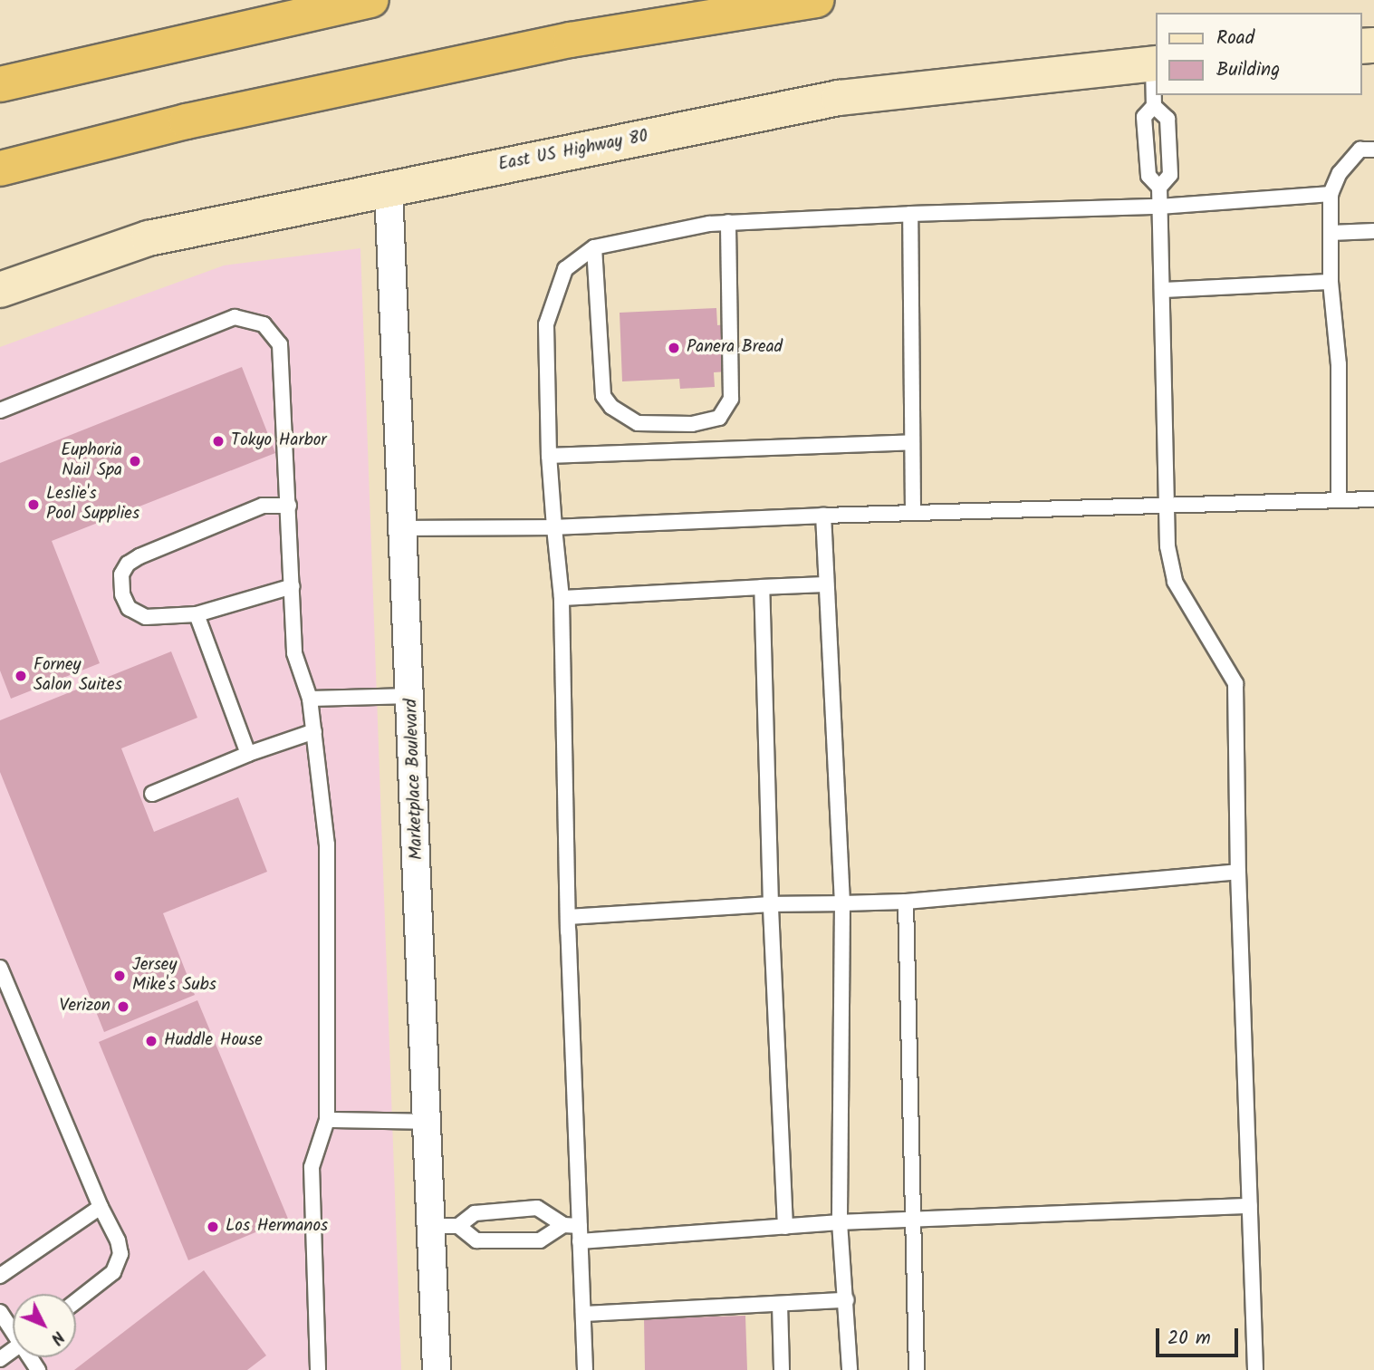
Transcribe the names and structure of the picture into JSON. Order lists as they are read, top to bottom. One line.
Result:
{"streets":{"main road":["East US Highway 80"],"street":["Marketplace Boulevard"]},"crossings":[["East US Highway 80","Marketplace Boulevard"]],"places":["Panera Bread","Tokyo Harbor","Euphoria Nail Spa","Leslie's Pool Supplies","Forney Salon Suites","Jersey Mike's Subs","Verizon","Huddle House","Los Hermanos"],"legend":["Road","Building"],"scale_bar":"20 m","north":"bottom right"}
